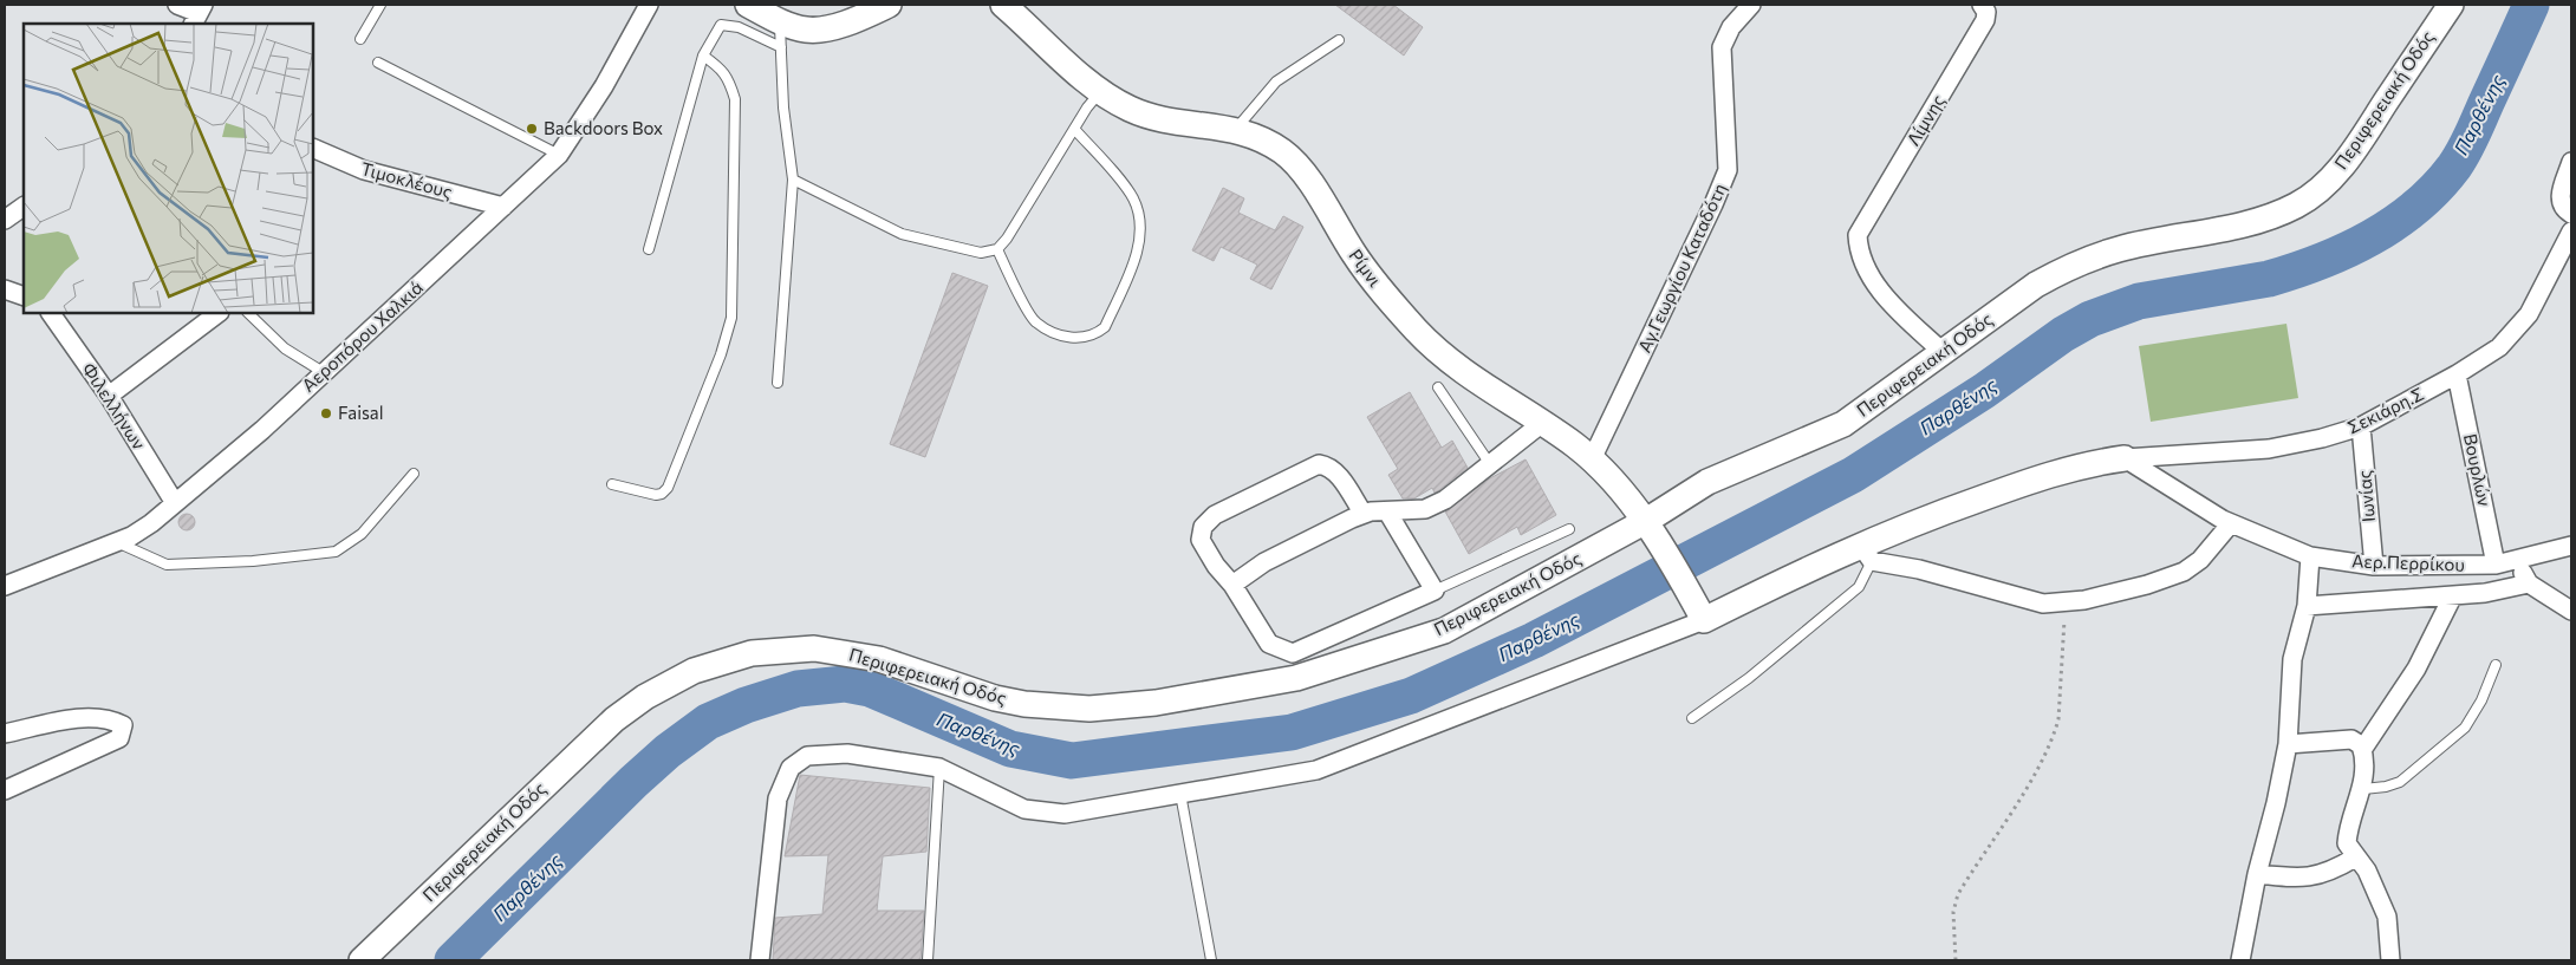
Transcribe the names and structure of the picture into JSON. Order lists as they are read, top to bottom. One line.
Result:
{"streets":{"main road":["Περιφερειακή Οδός","Ρίμνι"],"street":["Λίμνης","Τιμοκλέους","Αγ.Γεωργίου Καταδότη","Αεροπόρου Χαλκιά","Φιλελλήνων","Σεκιάρη.Σ","Βουρλών","Ιωνίας","Αερ.Περρίκου"]},"crossings":[["Περιφερειακή Οδός","Λίμνης"],["Περιφερειακή Οδός","Ρίμνι"],["Τιμοκλέους","Αεροπόρου Χαλκιά"],["Ρίμνι","Αγ.Γεωργίου Καταδότη"],["Αεροπόρου Χαλκιά","Φιλελλήνων"],["Σεκιάρη.Σ","Βουρλών"],["Σεκιάρη.Σ","Ιωνίας"],["Σεκιάρη.Σ","Αερ.Περρίκου"],["Βουρλών","Αερ.Περρίκου"],["Ιωνίας","Αερ.Περρίκου"]],"water":["Παρθένης"],"places":["Backdoors Box","Faisal"]}
